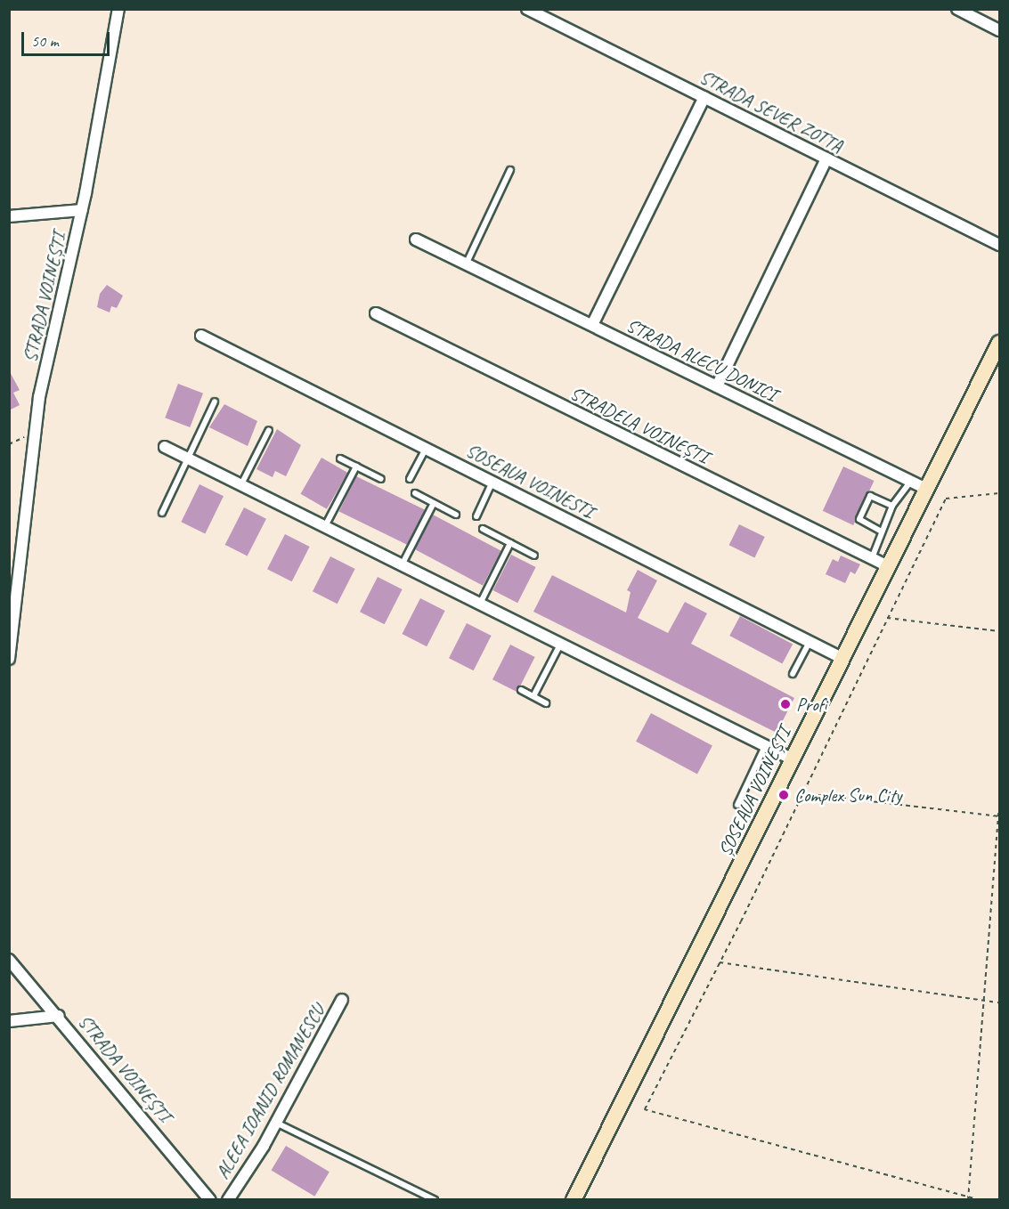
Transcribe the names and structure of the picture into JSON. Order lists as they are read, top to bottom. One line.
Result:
{"streets":{"main road":["ȘOSEAUA VOINEȘTI"],"street":["STRADA SEVER ZOTTA","STRADA VOINEȘTI","STRADA ALECU DONICI","STRADELA VOINEȘTI","SOSEAUA VOINESTI","ALEEA IOANID ROMANESCU"]},"crossings":[["STRADA ALECU DONICI","ȘOSEAUA VOINEȘTI"],["STRADELA VOINEȘTI","ȘOSEAUA VOINEȘTI"],["SOSEAUA VOINESTI","ȘOSEAUA VOINEȘTI"]],"places":["Profi","Complex Sun City"],"scale_bar":"50 m"}
